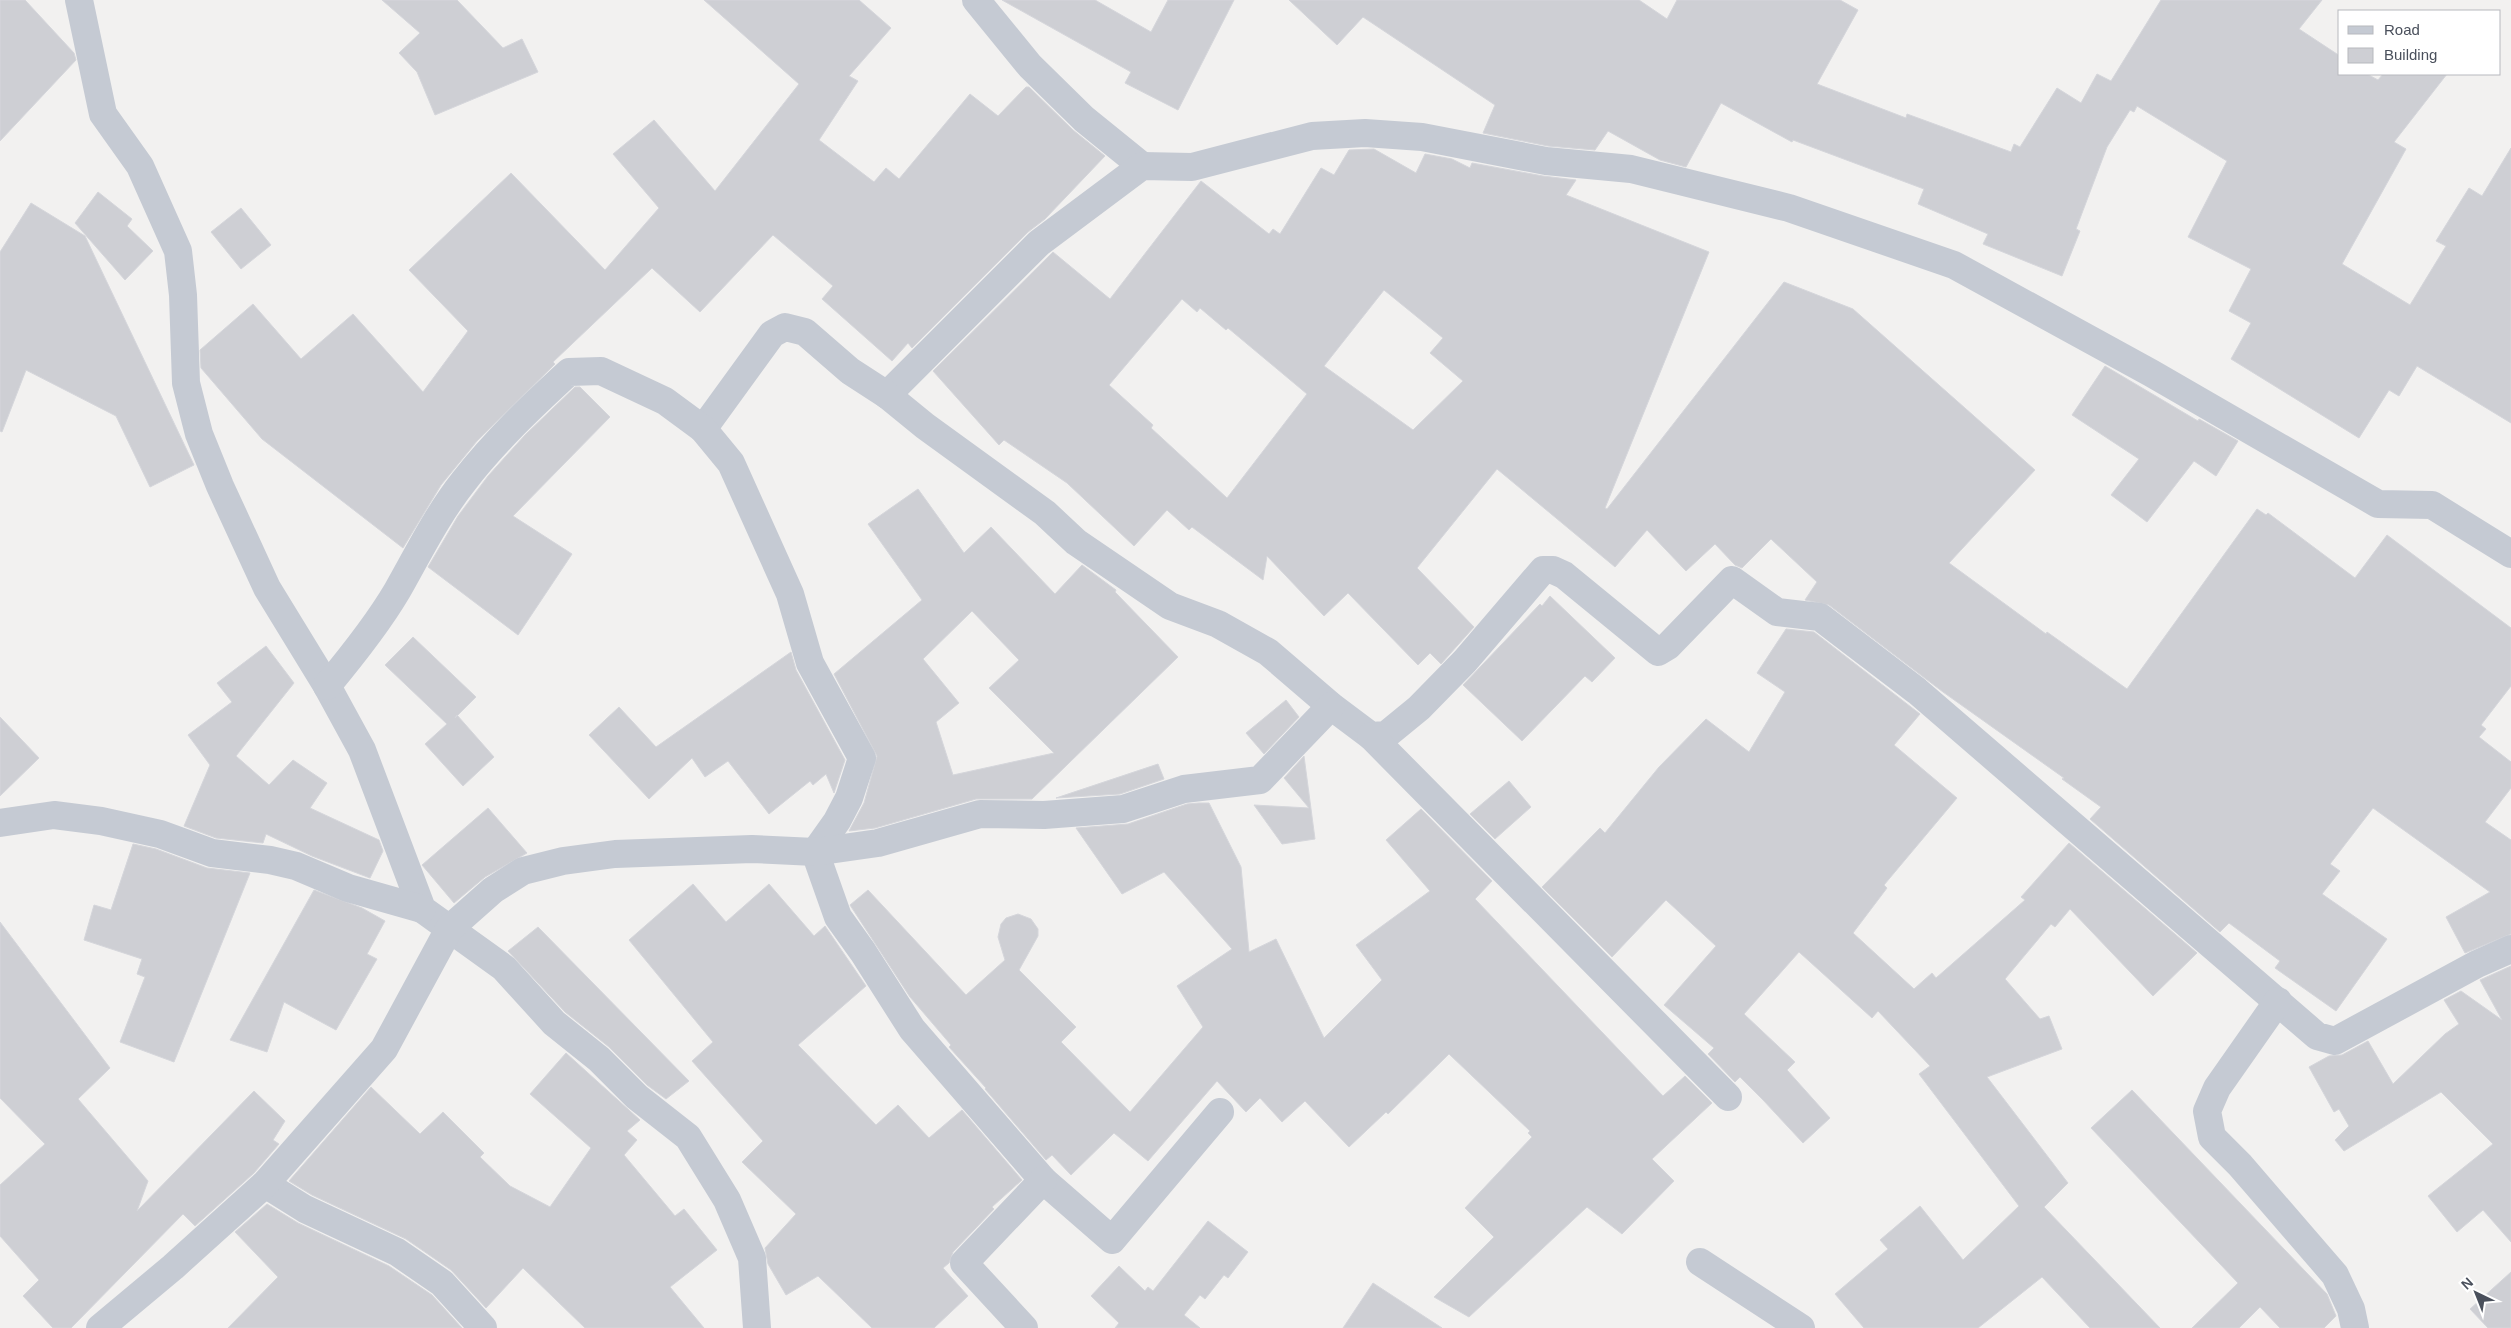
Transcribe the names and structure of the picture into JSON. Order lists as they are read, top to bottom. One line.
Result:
{"legend":["Road","Building"],"north":"top left"}
